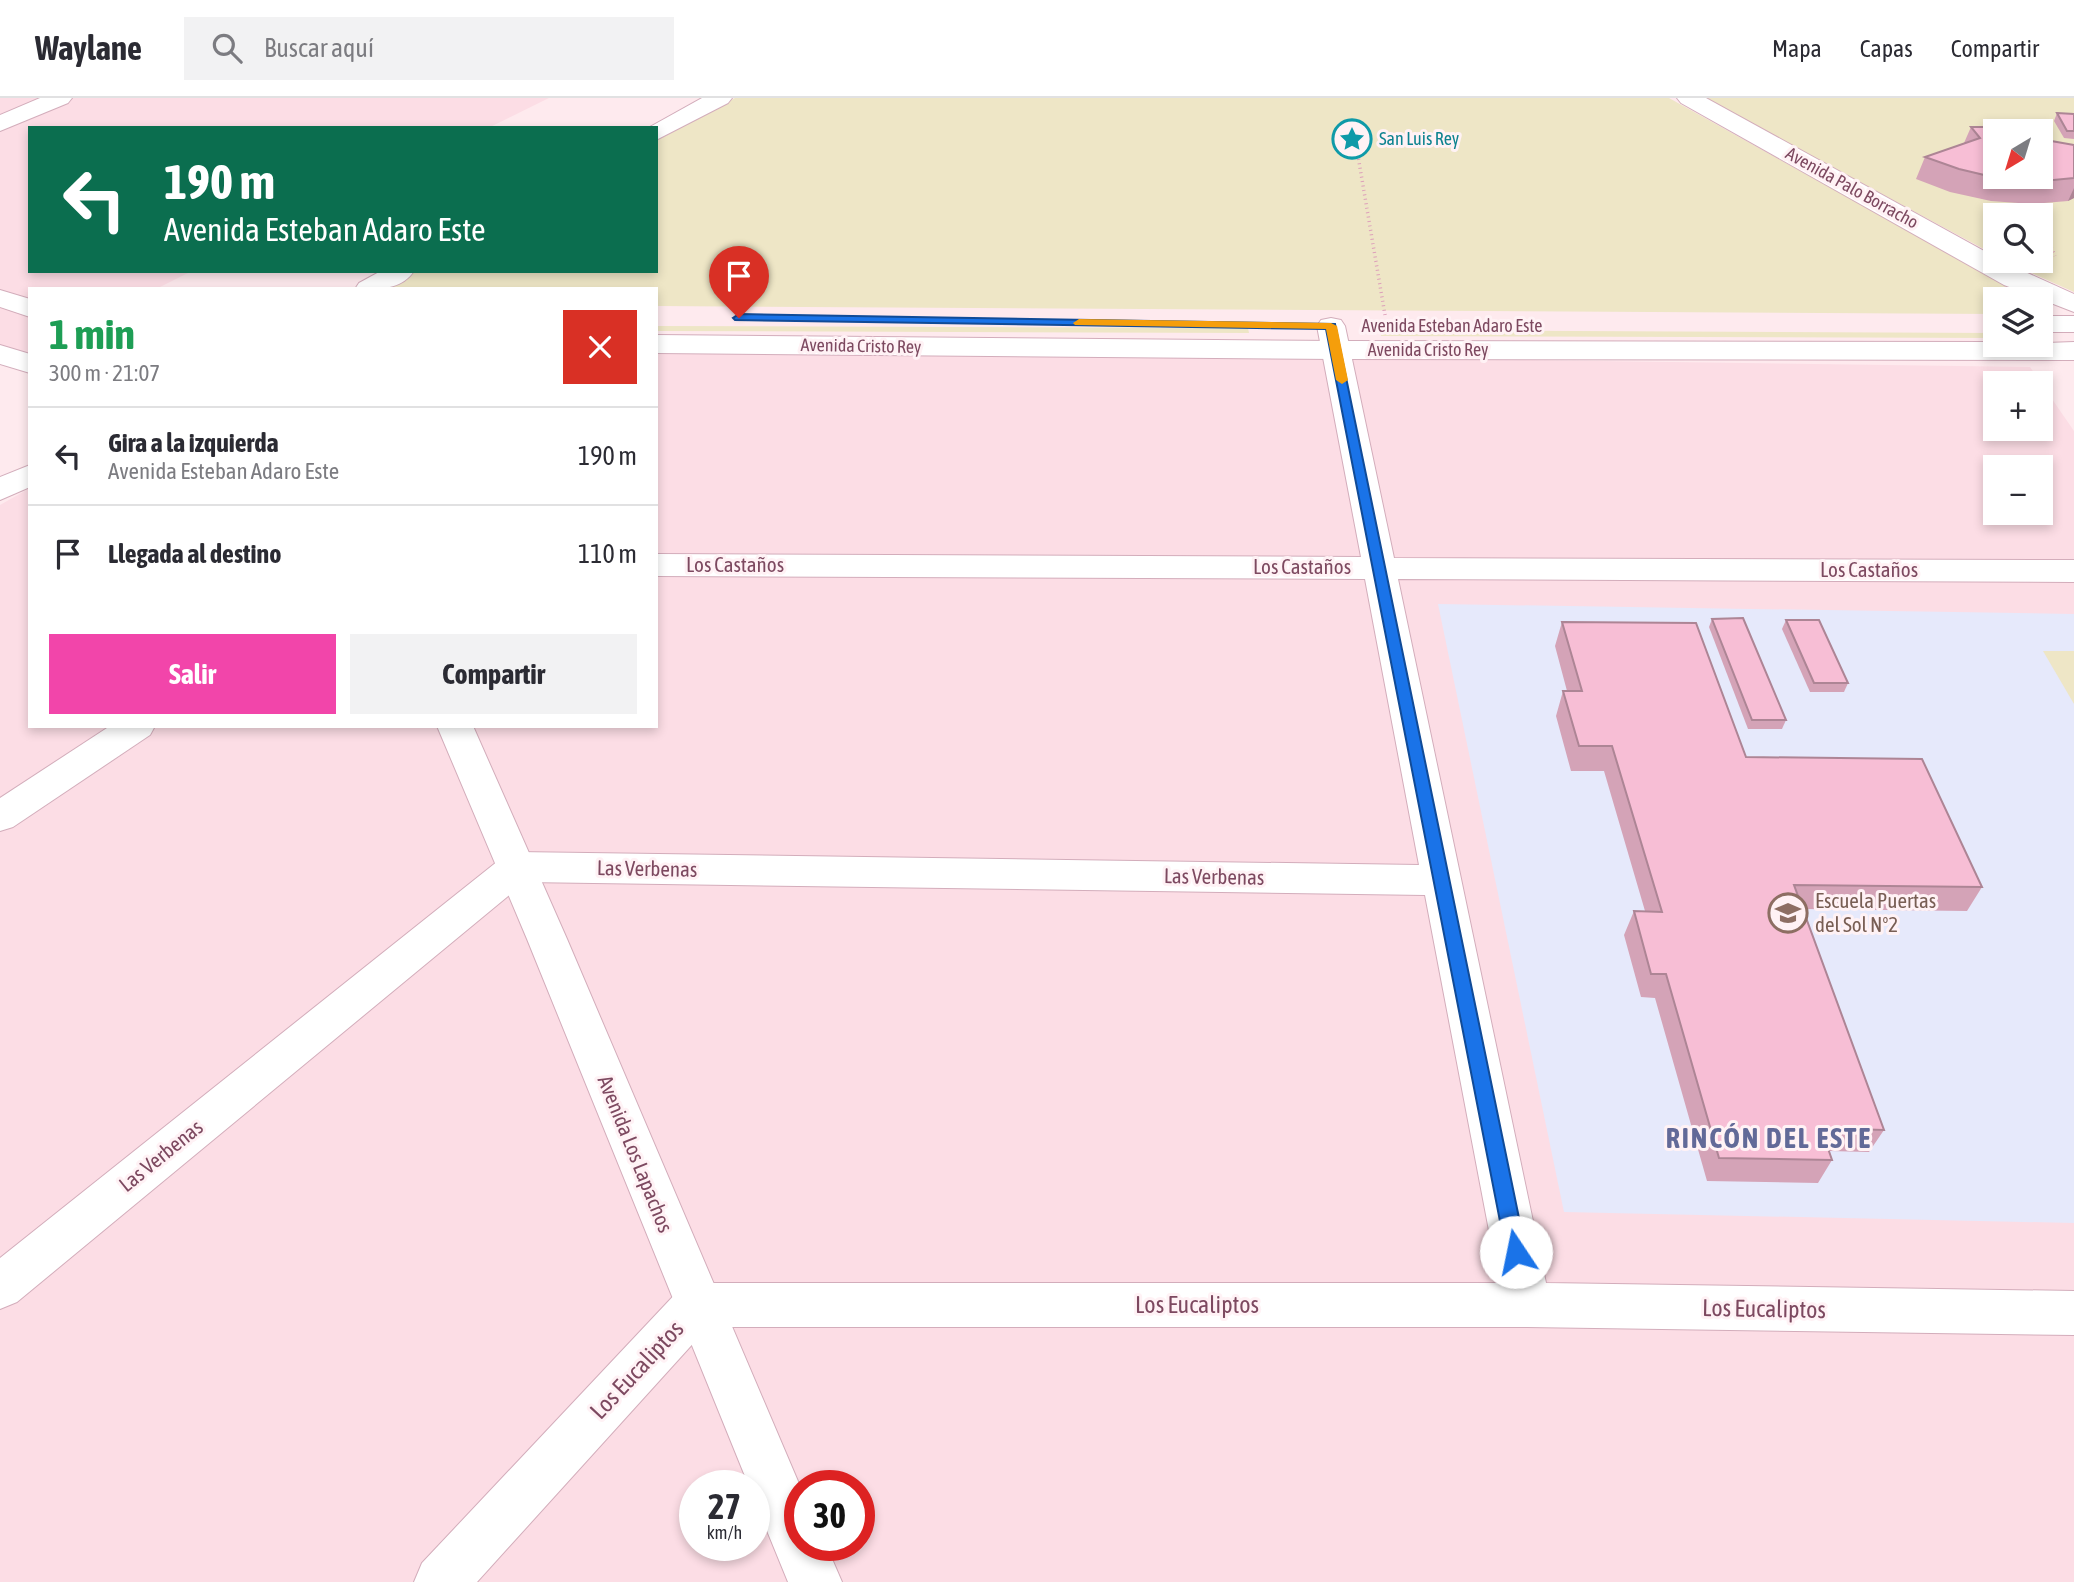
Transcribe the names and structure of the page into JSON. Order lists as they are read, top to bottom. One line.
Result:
{"streets":{"street":["Avenida Palo Borracho","Avenida Esteban Adaro Este","Avenida Cristo Rey","Los Castaños","Las Verbenas","Avenida Los Lapachos","Los Eucaliptos"]},"crossings":[["Avenida Esteban Adaro Este","Avenida Cristo Rey"],["Las Verbenas","Avenida Los Lapachos"],["Avenida Los Lapachos","Los Eucaliptos"]],"districts":["RINCÓN DEL ESTE"],"places":{"place":["San Luis Rey"],"school or university":["Escuela Puertas del Sol N°2"]},"north":"bottom left","page":{"header":"Waylane","search":"Buscar aquí","nav":["Mapa","Capas","Compartir"],"map_buttons":["+","−"],"turn":["190 m","Avenida Esteban Adaro Este"],"heading":["1 min","300 m · 21:07"],"list":[{"name":"Gira a la izquierda","note":"Avenida Esteban Adaro Este","value":"190 m"},{"name":"Llegada al destino","value":"110 m"}],"buttons":["Salir","Compartir"],"speed":"27 km/h","limit":"30"}}
